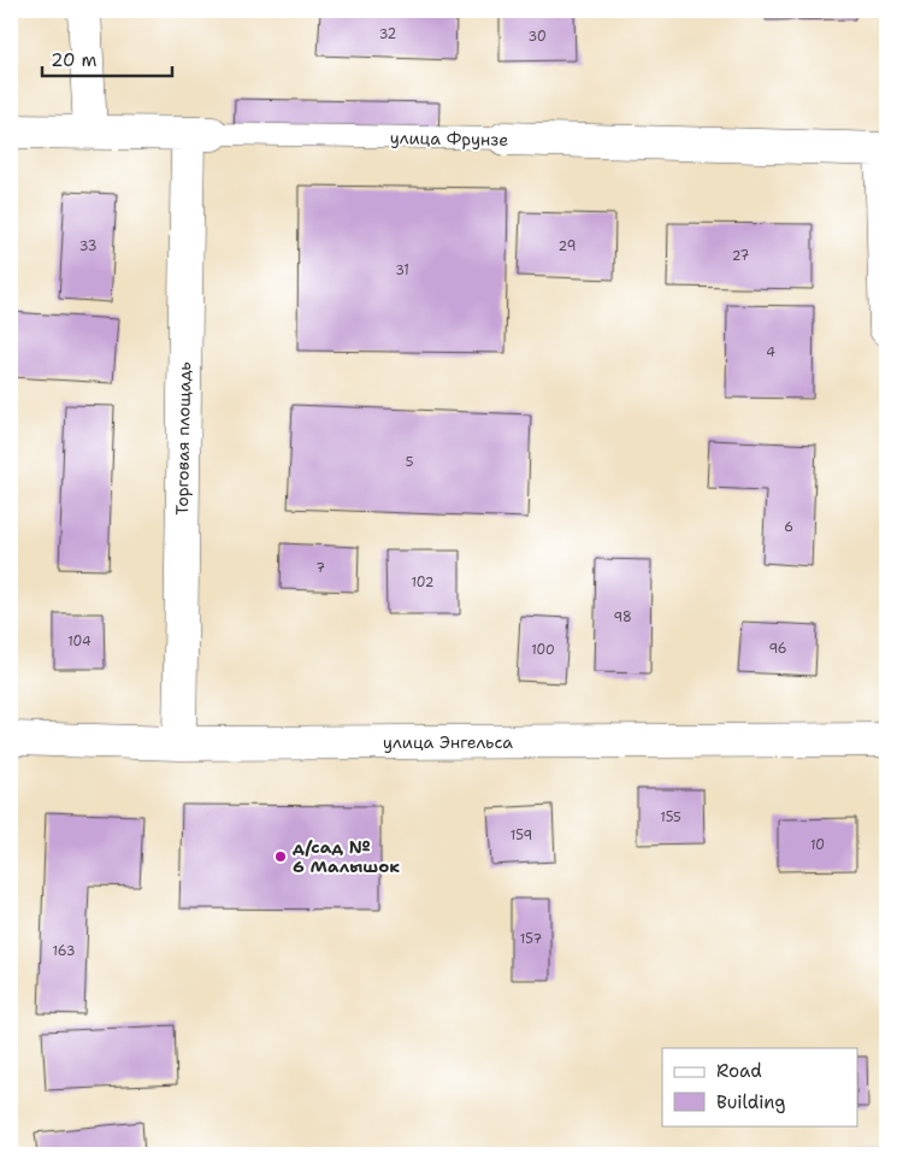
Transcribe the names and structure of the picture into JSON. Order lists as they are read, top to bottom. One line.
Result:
{"streets":{"street":["улица Фрунзе","Торговая площадь","улица Энгельса"]},"crossings":[["улица Фрунзе","Торговая площадь"],["Торговая площадь","улица Энгельса"]],"places":["д/сад № 6 Малышок"],"house_numbers":["32","30","33","29","27","31","4","5","6","7","102","98","104","96","100","155","159","10","157","163"],"legend":["Road","Building"],"scale_bar":"20 m"}
